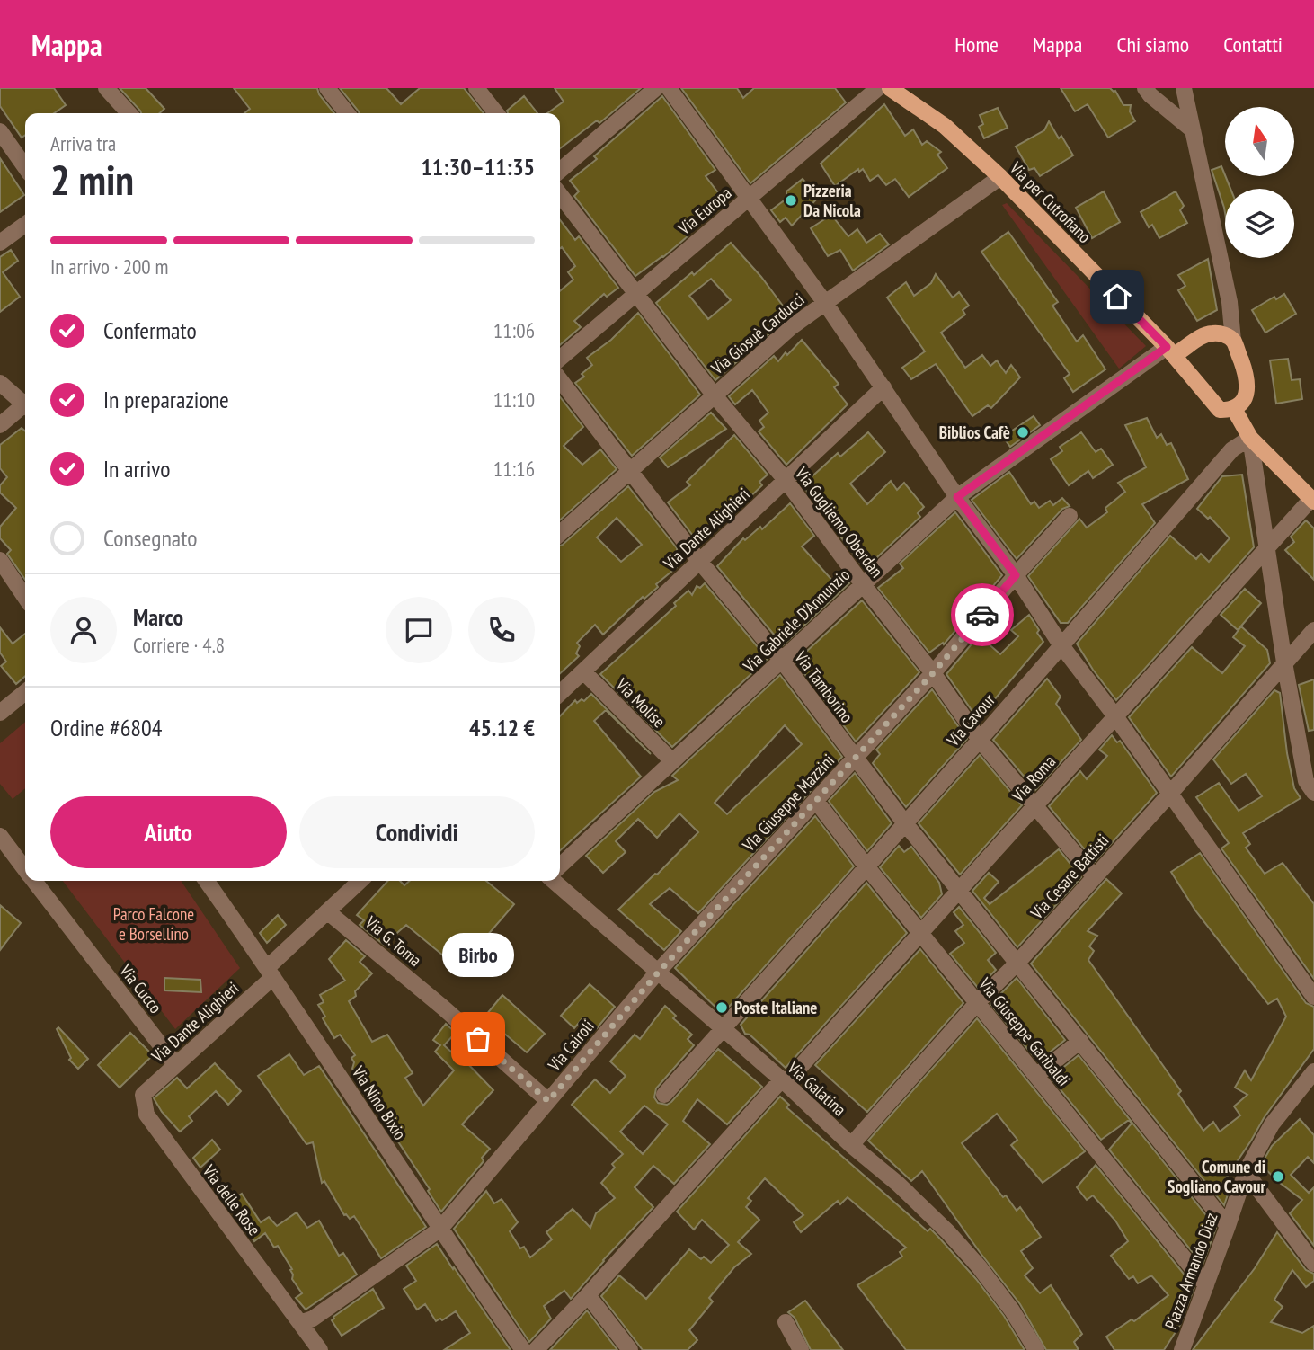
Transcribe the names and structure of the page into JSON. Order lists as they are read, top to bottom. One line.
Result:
{"streets":{"main road":["Via per Cutrofiano"],"street":["Via Europa","Via Giosuè Carducci","Via Gugliemo Oberdan","Via Dante Alighieri","Via Gabriele D'Annunzio","Via Tamborino","Via Molise","Via Cavour","Via Roma","Via Giuseppe Mazzini","Via Cesare Battisti","Via G. Toma","Via Cucco","Via Giuseppe Garibaldi","Via Cairoli","Via Galatina","Via Nino Bixio","Via delle Rose","Piazza Armando Diaz"]},"crossings":[["Via per Cutrofiano","Via Giosuè Carducci"],["Via per Cutrofiano","Via Gabriele D'Annunzio"],["Via Europa","Via Gugliemo Oberdan"],["Via Giosuè Carducci","Via Gugliemo Oberdan"],["Via Giosuè Carducci","Via Tamborino"],["Via Gugliemo Oberdan","Via Dante Alighieri"],["Via Gugliemo Oberdan","Via Gabriele D'Annunzio"],["Via Gugliemo Oberdan","Via Cavour"],["Via Gugliemo Oberdan","Via Roma"],["Via Gugliemo Oberdan","Via Giuseppe Mazzini"],["Via Gugliemo Oberdan","Via Cesare Battisti"],["Via Dante Alighieri","Via Tamborino"],["Via Dante Alighieri","Via Molise"],["Via Dante Alighieri","Via G. Toma"],["Via Dante Alighieri","Via Cucco"],["Via Dante Alighieri","Via Nino Bixio"],["Via Dante Alighieri","Via delle Rose"],["Via Gabriele D'Annunzio","Via Tamborino"],["Via Gabriele D'Annunzio","Via Molise"],["Via Tamborino","Via Cavour"],["Via Tamborino","Via Roma"],["Via Tamborino","Via Giuseppe Mazzini"],["Via Tamborino","Via Cesare Battisti"],["Via Tamborino","Piazza Armando Diaz"],["Via Cavour","Via Giuseppe Garibaldi"],["Via Cavour","Via Galatina"],["Via Roma","Via Giuseppe Garibaldi"],["Via Roma","Via Galatina"],["Via Giuseppe Mazzini","Via Giuseppe Garibaldi"],["Via Giuseppe Mazzini","Via Cairoli"],["Via Giuseppe Mazzini","Via Galatina"],["Via Cesare Battisti","Via Giuseppe Garibaldi"],["Via Cesare Battisti","Via Galatina"],["Via G. Toma","Via Cairoli"],["Via Giuseppe Garibaldi","Piazza Armando Diaz"],["Via Cairoli","Via Galatina"],["Via Cairoli","Via Nino Bixio"],["Via Cairoli","Via delle Rose"]],"parks":["Parco Falcone e Borsellino"],"places":["Pizzeria Da Nicola","Biblios Cafè","Poste Italiane","Birbo","Comune di Sogliano Cavour"],"north":"top","page":{"header":"Mappa","nav":["Home","Mappa","Chi siamo","Contatti"],"heading":["2 min","Arriva tra","11:30–11:35"],"panel":["Marco","Corriere · 4.8","Ordine #6804","45.12 €"],"bar":"In arrivo · 200 m","list":[["Confermato","11:06"],["In preparazione","11:10"],["In arrivo","11:16"],"Consegnato"],"buttons":["Aiuto","Condividi"],"bubble":"Birbo"}}
